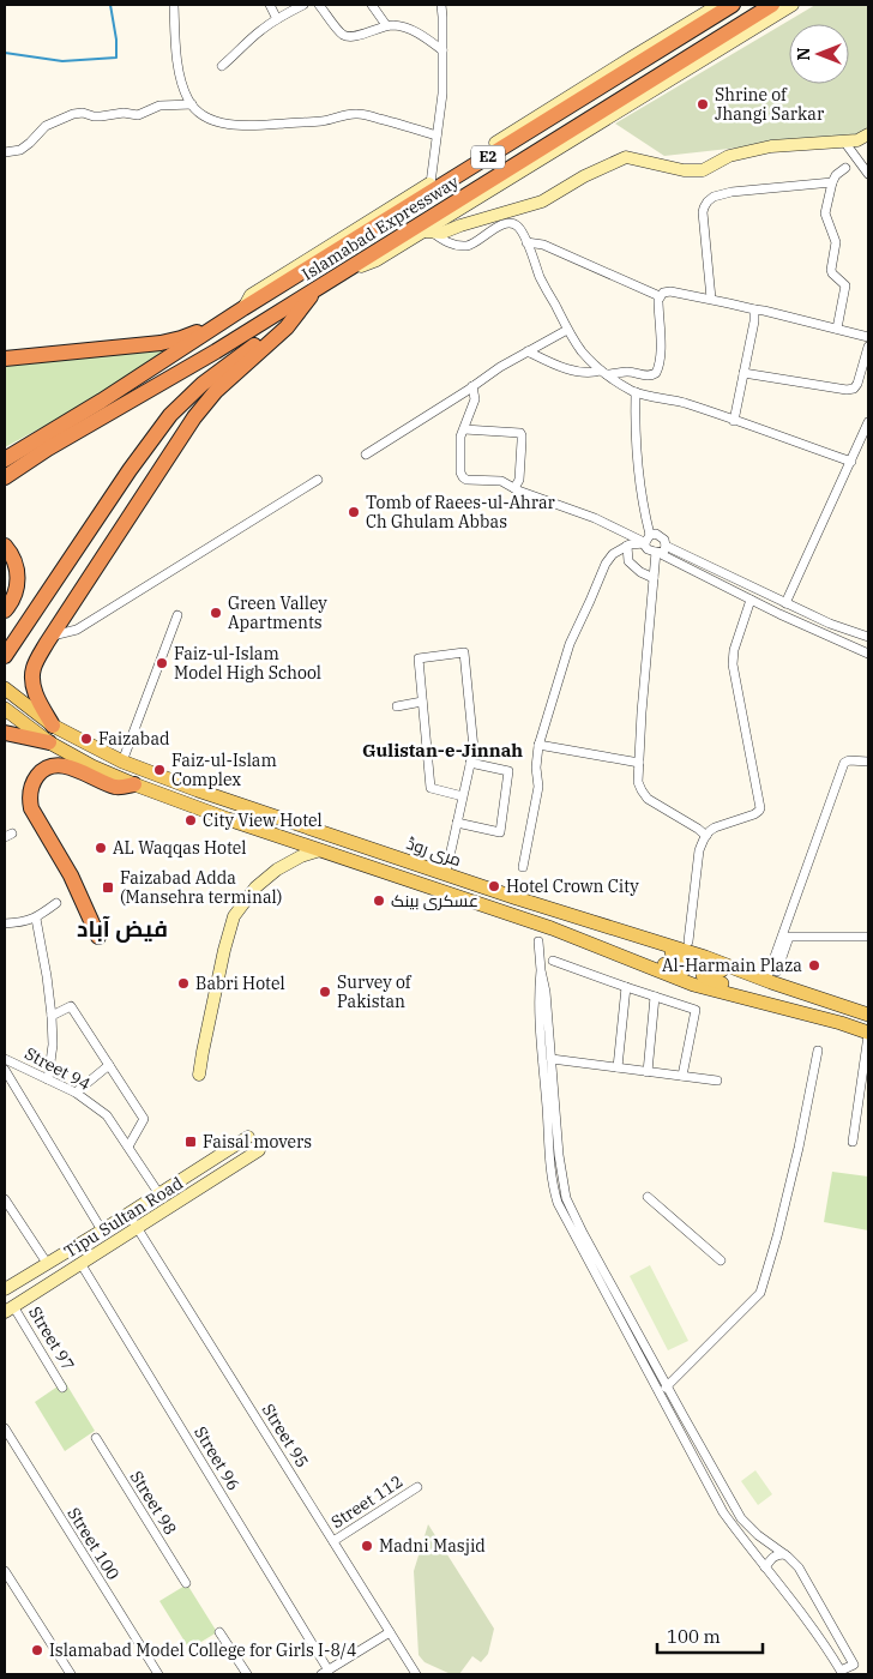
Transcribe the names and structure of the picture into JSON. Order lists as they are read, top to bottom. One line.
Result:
{"streets":{"highway":["E2","Islamabad Expressway"],"main road":["مری روڈ"],"street":["Street 94","Tipu Sultan Road","Street 97","Street 95","Street 96","Street 112","Street 98","Street 100"]},"crossings":[["Street 94","Tipu Sultan Road"],["Tipu Sultan Road","Street 97"],["Tipu Sultan Road","Street 95"],["Tipu Sultan Road","Street 96"],["Street 95","Street 112"]],"districts":["Gulistan-e-Jinnah","فیض آباد"],"places":{"other":["Shrine of Jhangi Sarkar","Tomb of Raees-ul-Ahrar Ch Ghulam Abbas","Green Valley Apartments","Faiz-ul-Islam Model High School","Faizabad","Faiz-ul-Islam Complex","City View Hotel","AL Waqqas Hotel","Hotel Crown City","عسکری بینک","Al-Harmain Plaza","Babri Hotel","Survey of Pakistan","Madni Masjid","Islamabad Model College for Girls I-8/4"],"transit":["Faizabad Adda (Mansehra terminal)","Faisal movers"]},"scale_bar":"100 m","north":"left"}
